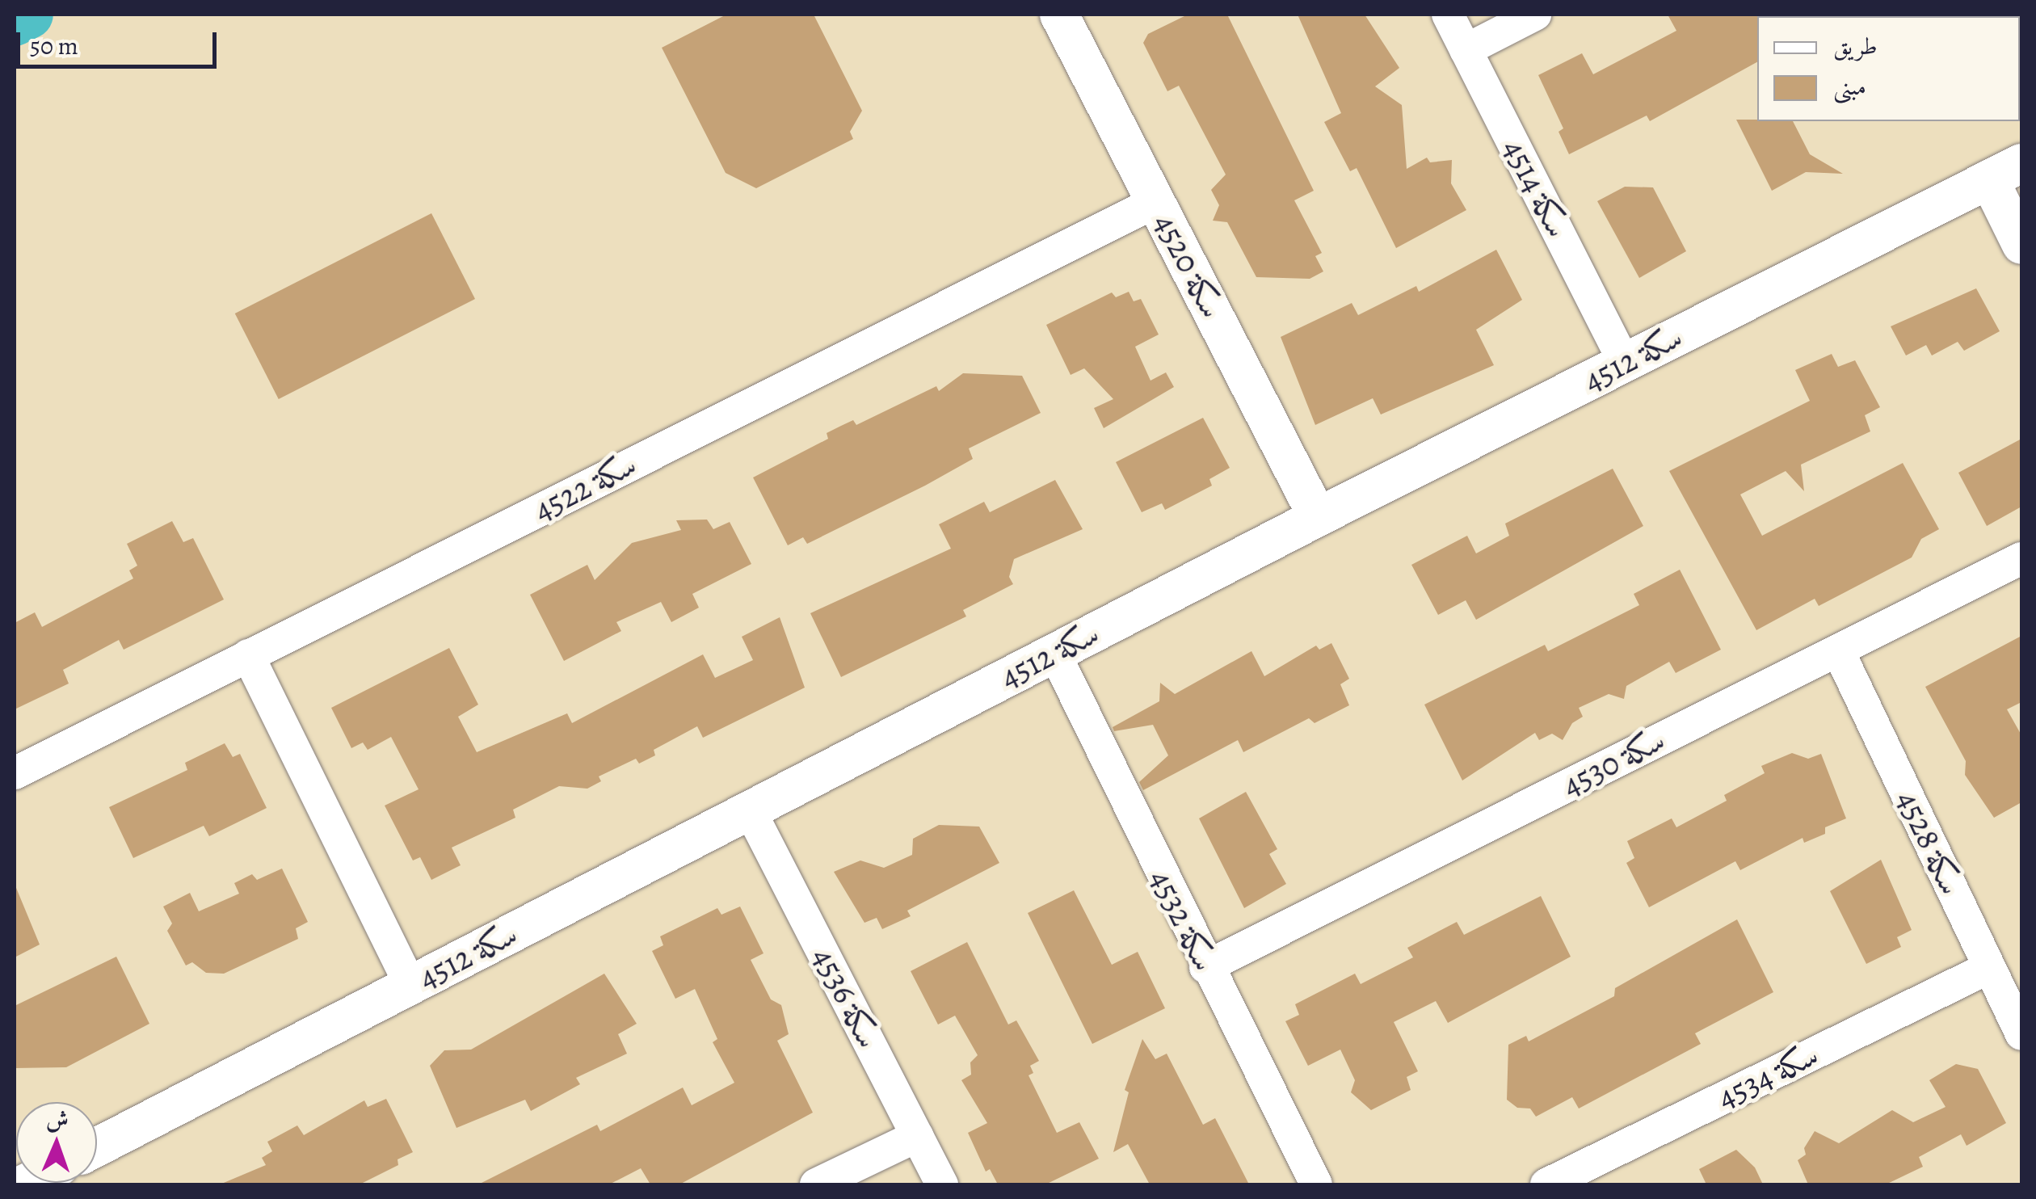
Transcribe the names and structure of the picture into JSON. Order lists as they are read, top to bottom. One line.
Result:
{"streets":{"street":["سكة 4514","سكة 4520","سكة 4512","سكة 4522","سكة 4530","سكة 4528","سكة 4532","سكة 4536","سكة 4534"]},"crossings":[["سكة 4514","سكة 4512"],["سكة 4520","سكة 4512"],["سكة 4520","سكة 4522"],["سكة 4512","سكة 4532"],["سكة 4512","سكة 4536"],["سكة 4530","سكة 4528"],["سكة 4530","سكة 4532"],["سكة 4528","سكة 4534"]],"legend":["طريق","مبنى"],"scale_bar":"50 m","north":"top"}
